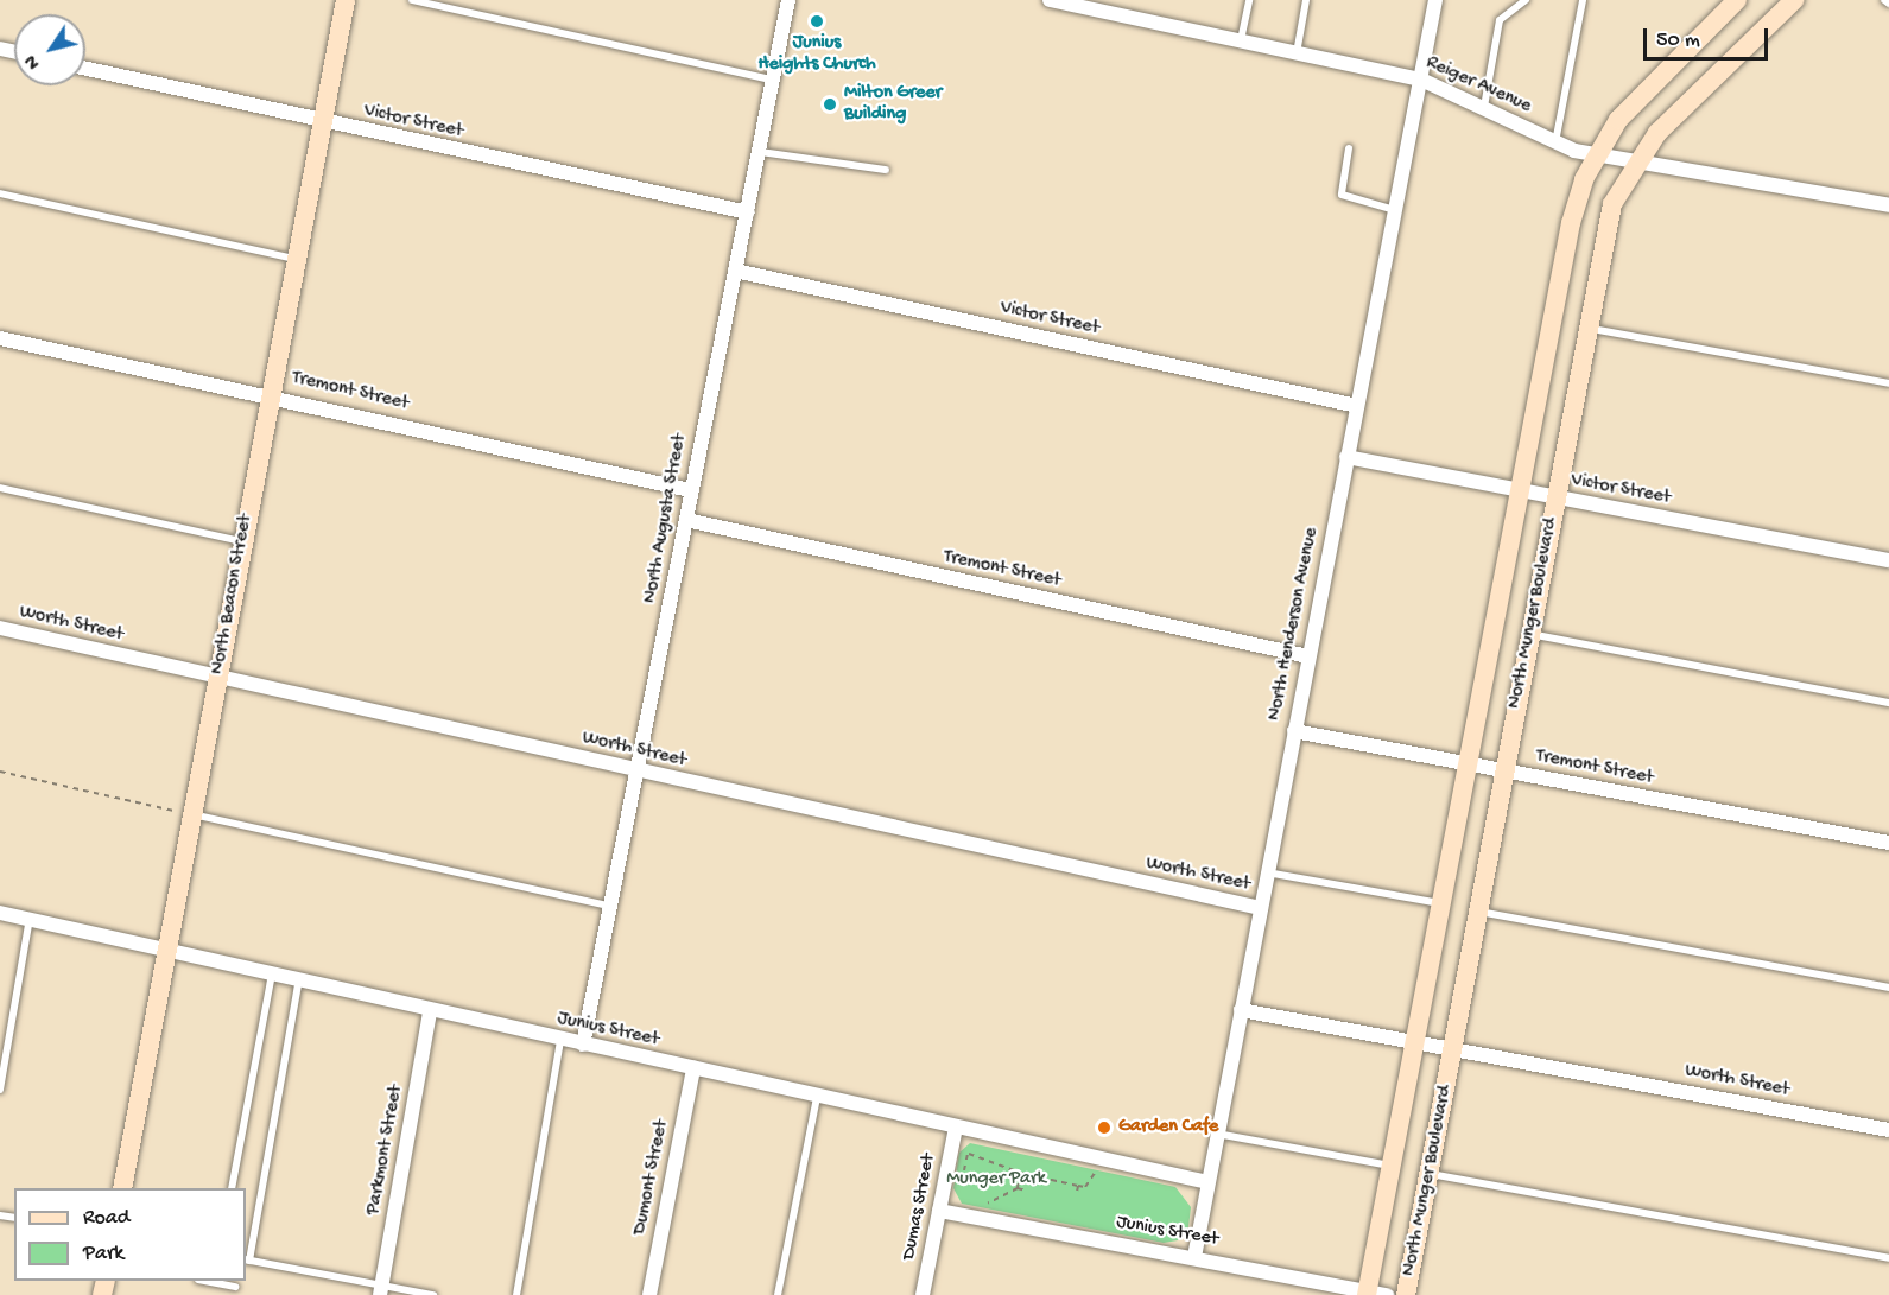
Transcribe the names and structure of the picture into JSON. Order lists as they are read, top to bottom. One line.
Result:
{"streets":{"main road":["North Beacon Street","North Munger Boulevard"],"street":["Reiger Avenue","Victor Street","Tremont Street","North Augusta Street","Worth Street","North Henderson Avenue","Junius Street","Parkmont Street","Dumont Street","Dumas Street"]},"crossings":[["Reiger Avenue","North Munger Boulevard"],["Reiger Avenue","North Henderson Avenue"],["Victor Street","North Augusta Street"],["Victor Street","North Beacon Street"],["Victor Street","North Munger Boulevard"],["Victor Street","North Henderson Avenue"],["Tremont Street","North Augusta Street"],["Tremont Street","North Beacon Street"],["Tremont Street","North Munger Boulevard"],["Tremont Street","North Henderson Avenue"],["North Augusta Street","Worth Street"],["North Augusta Street","Junius Street"],["North Beacon Street","Worth Street"],["North Beacon Street","Junius Street"],["North Munger Boulevard","Worth Street"],["North Munger Boulevard","Junius Street"],["Worth Street","North Henderson Avenue"],["North Henderson Avenue","Junius Street"],["Junius Street","Parkmont Street"],["Junius Street","Dumont Street"],["Junius Street","Dumas Street"]],"parks":["Munger Park"],"places":["Junius Heights Church","Milton Greer Building","Garden Cafe"],"legend":["Road","Park"],"scale_bar":"50 m","north":"bottom left"}
